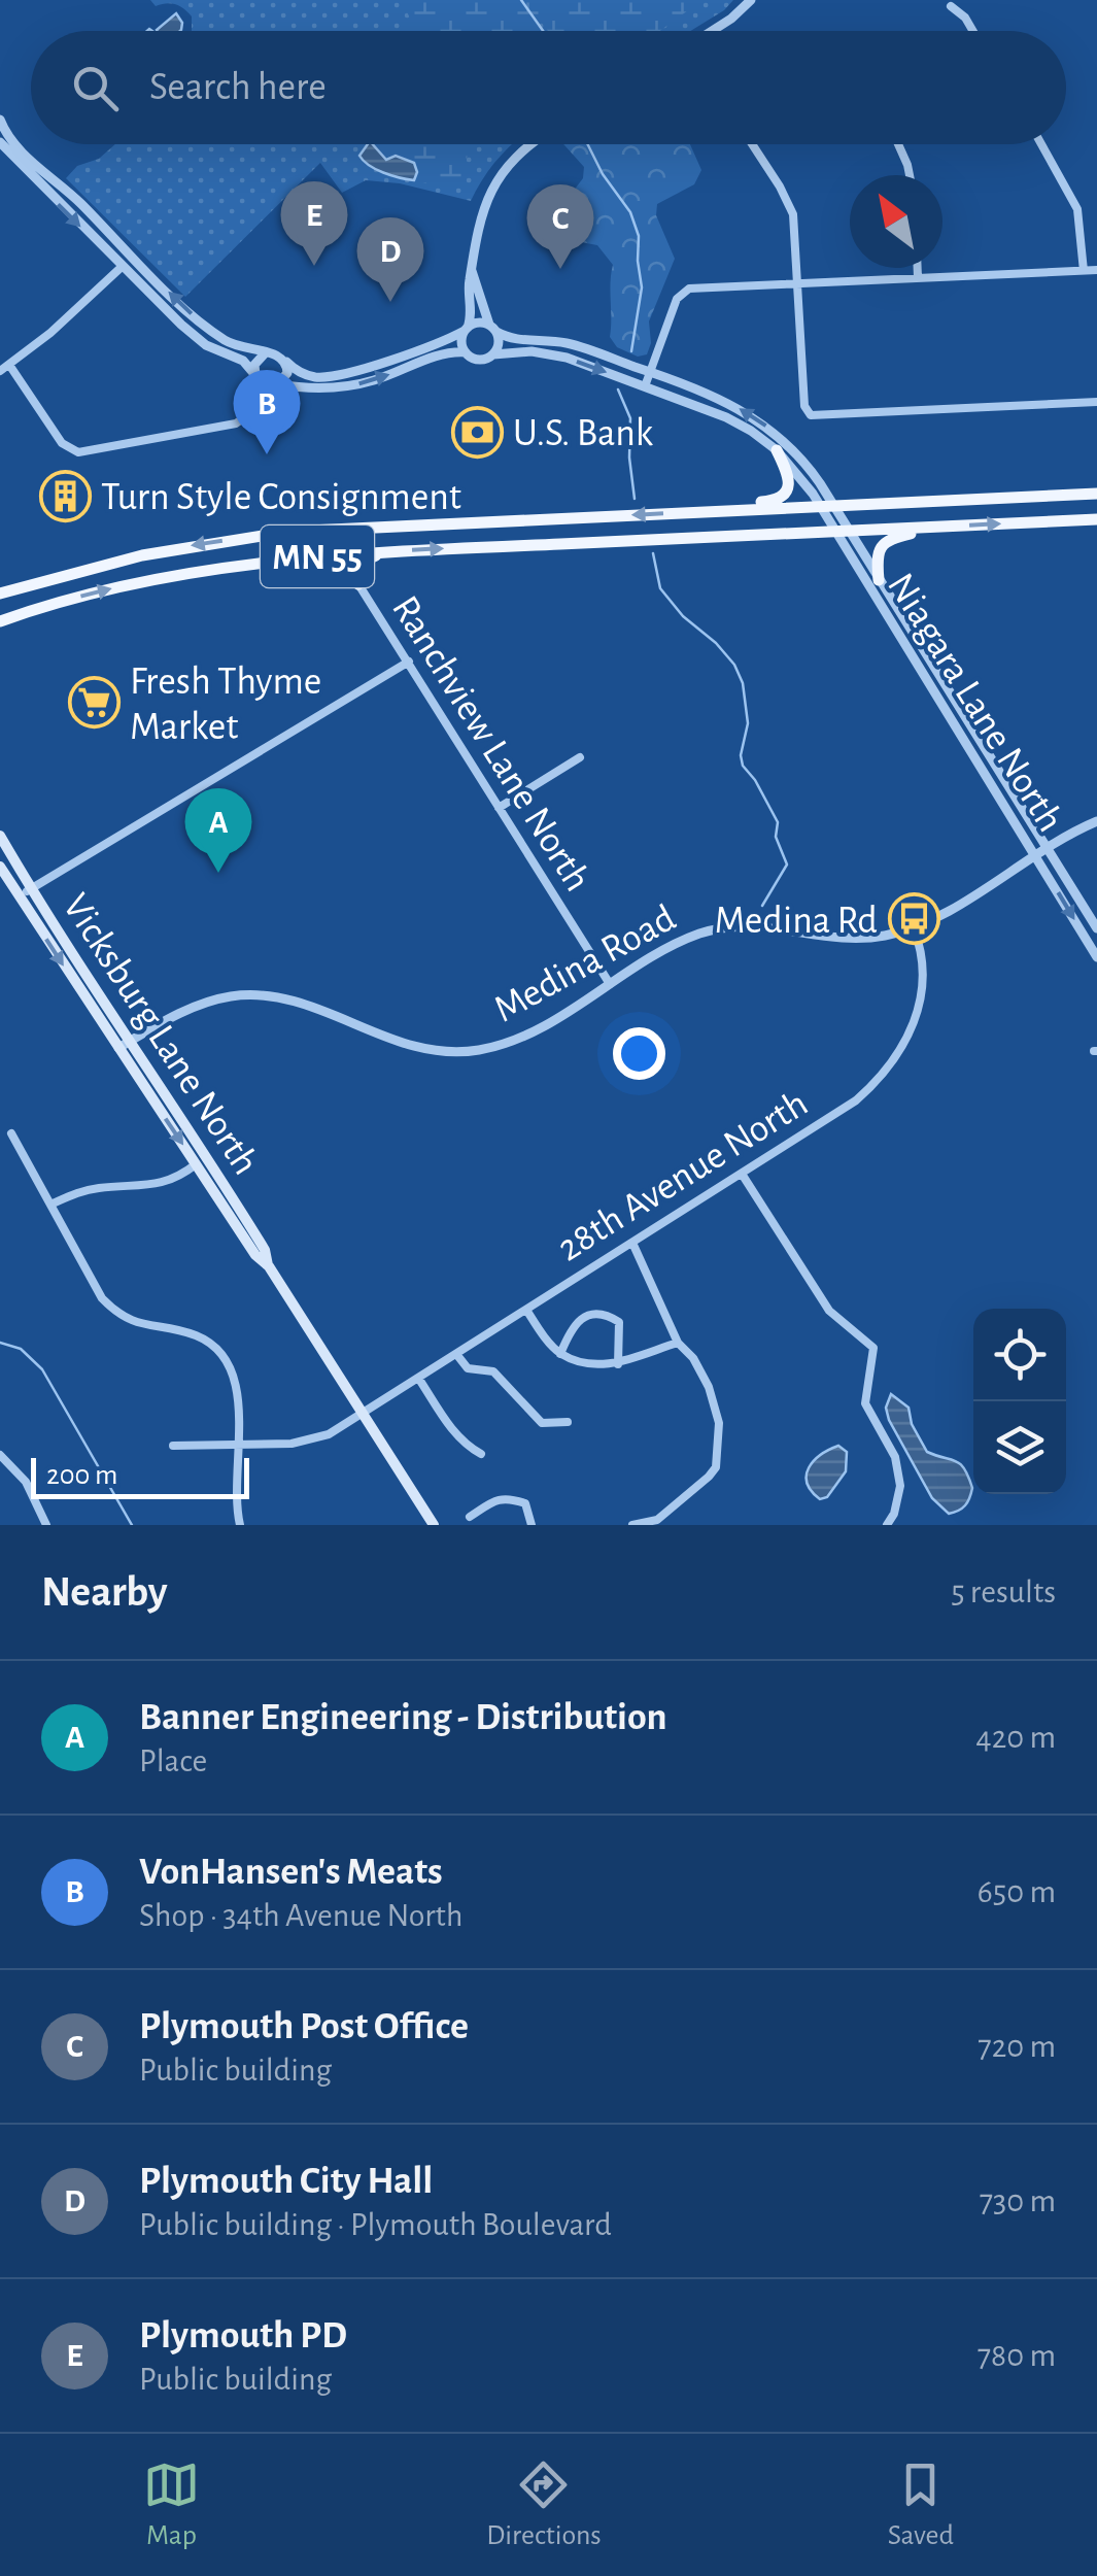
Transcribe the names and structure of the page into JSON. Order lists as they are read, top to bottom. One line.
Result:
{"streets":{"main road":["MN 55","Vicksburg Lane North"],"street":["Niagara Lane North","Ranchview Lane North","Medina Road","28th Avenue North"]},"crossings":[["MN 55","Niagara Lane North"],["Ranchview Lane North","Medina Road"],["Medina Road","Vicksburg Lane North"],["Medina Road","28th Avenue North"],["Vicksburg Lane North","28th Avenue North"]],"places":{"bank":["U.S. Bank"],"building":["Turn Style Consignment"],"supermarket":["Fresh Thyme Market"],"bus stop":["Medina Rd"]},"scale_bar":"200 m","north":"top left","page":{"search":"Search here","pins":["E","C","D","B","A"],"scale":"200 m","heading":["Nearby","5 results"],"list":[{"mark":"A","name":"Banner Engineering - Distribution","note":"Place","value":"420 m"},{"mark":"B","name":"VonHansen's Meats","note":"Shop · 34th Avenue North","value":"650 m"},{"mark":"C","name":"Plymouth Post Office","note":"Public building","value":"720 m"},{"mark":"D","name":"Plymouth City Hall","note":"Public building · Plymouth Boulevard","value":"730 m"},{"mark":"E","name":"Plymouth PD","note":"Public building","value":"780 m"}],"nav":["Map","Directions","Saved"]}}
